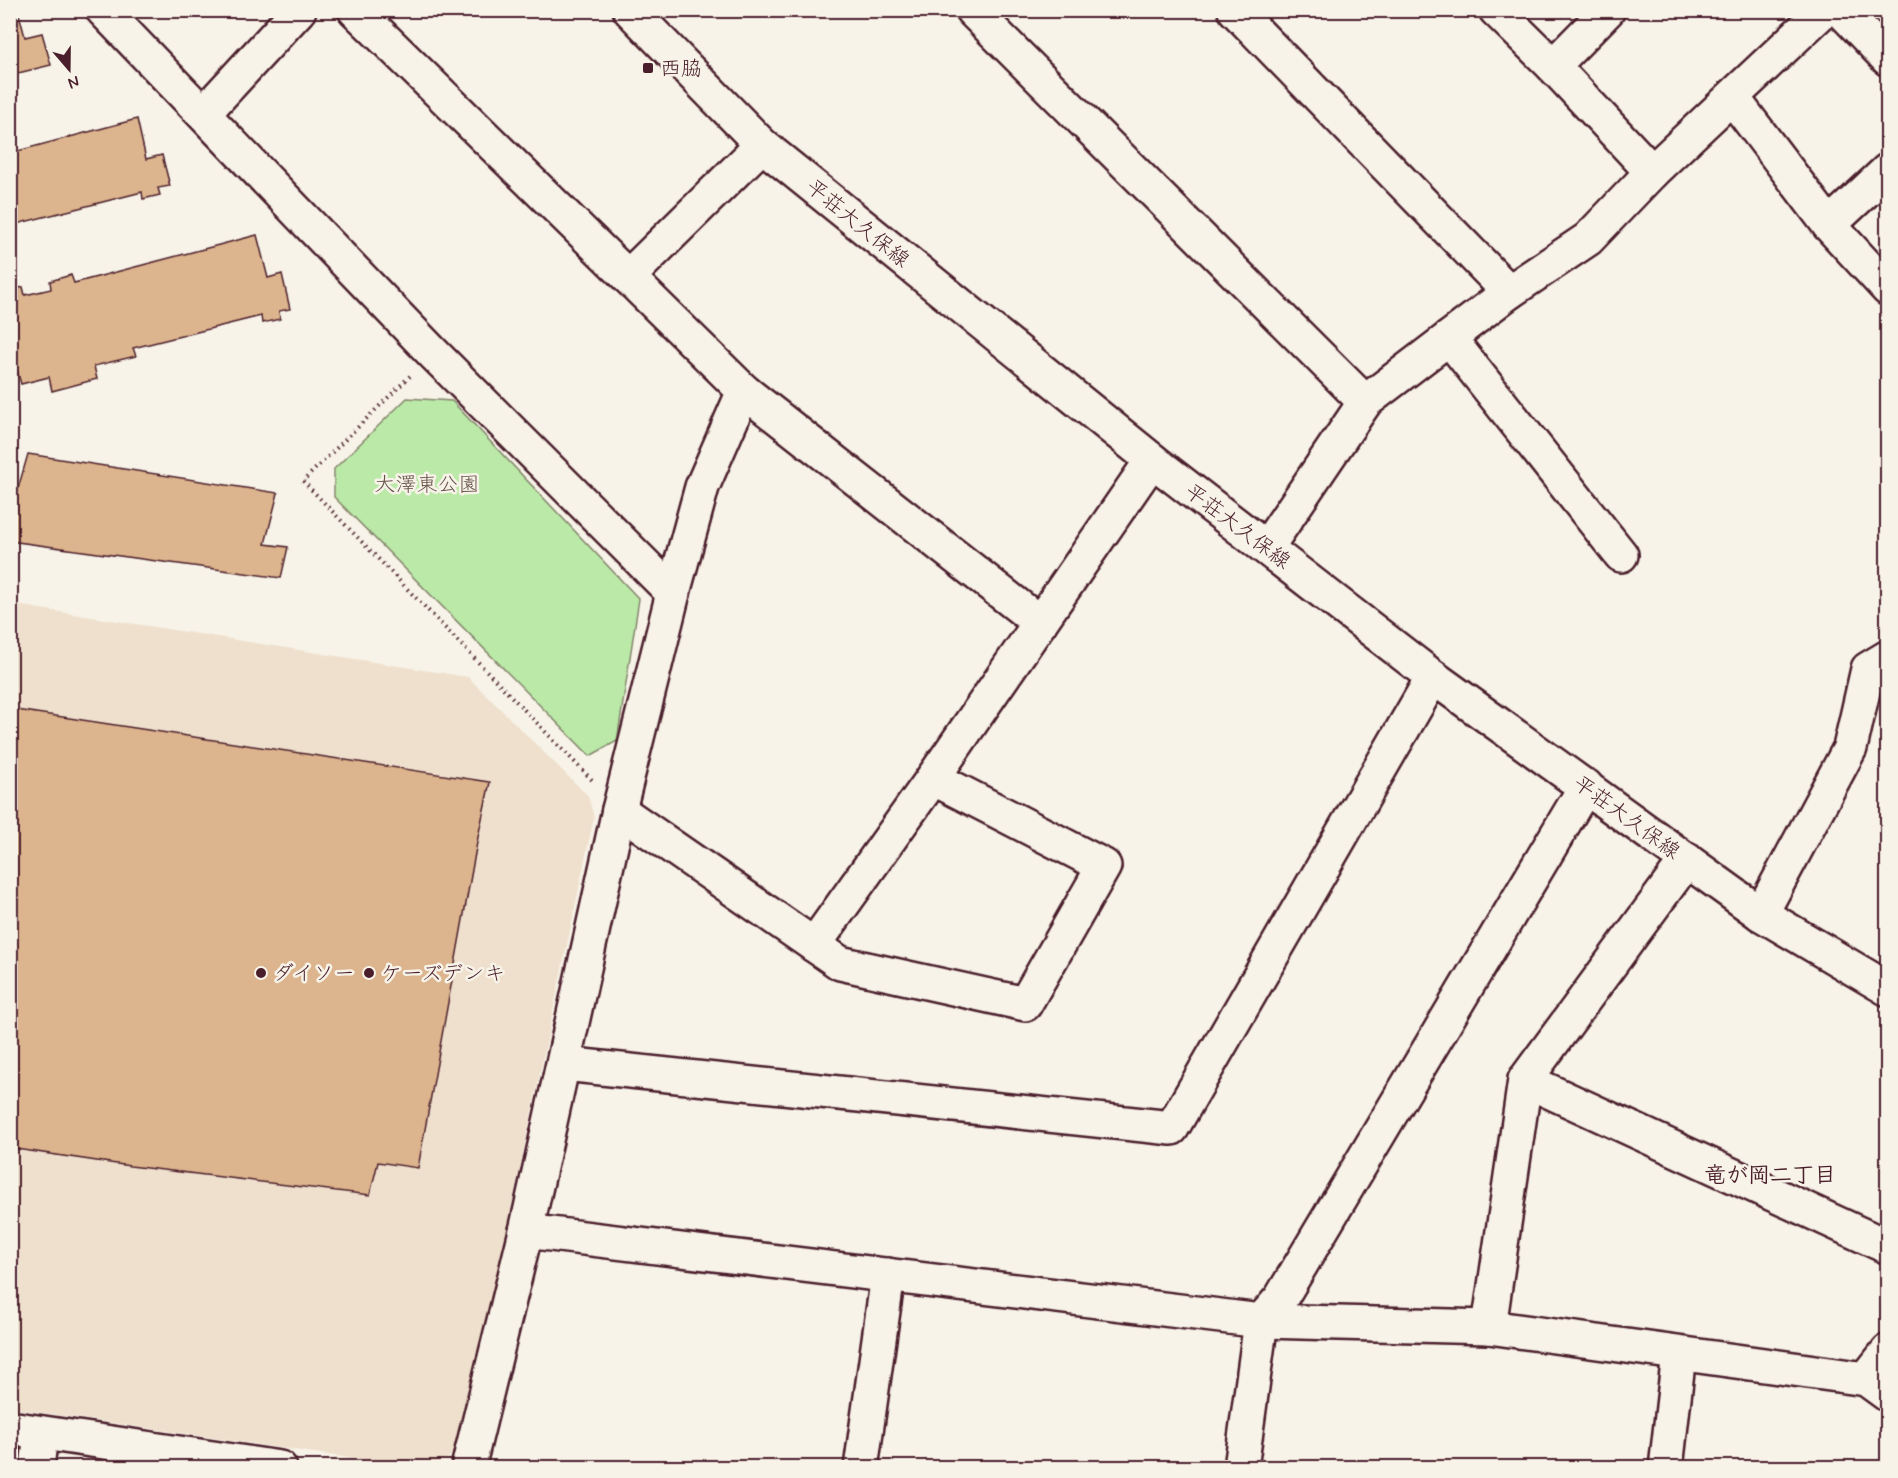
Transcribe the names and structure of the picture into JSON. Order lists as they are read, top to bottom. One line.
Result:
{"streets":{"street":["平荘大久保線"]},"districts":["竜が岡二丁目"],"parks":["大澤東公園"],"places":{"transit":["西脇"],"other":["ダイソー","ケーズデンキ"]},"north":"bottom"}
